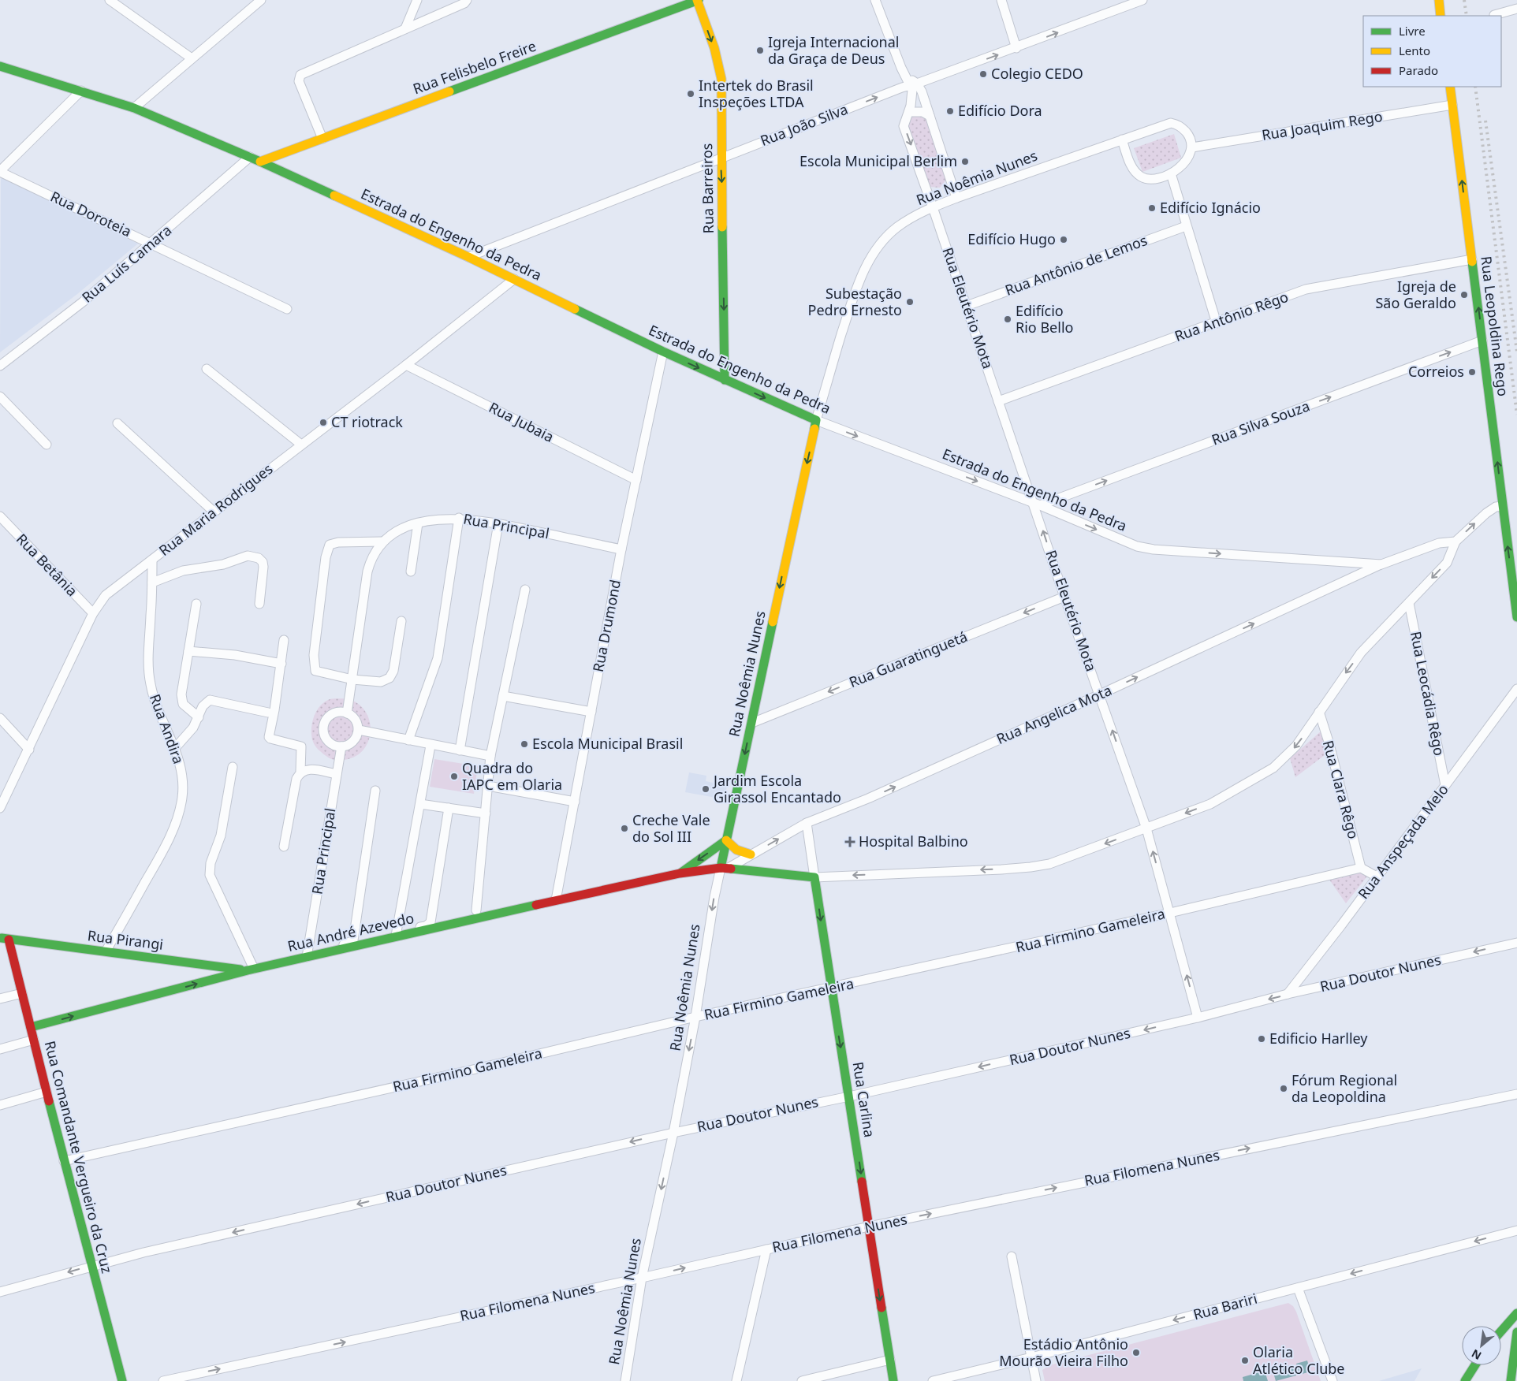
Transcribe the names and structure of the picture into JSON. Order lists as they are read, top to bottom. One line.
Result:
{"streets":{"street":["Rua Felisbelo Freire","Rua João Silva","Rua Joaquim Rego","Rua Noêmia Nunes","Rua Barreiros","Rua Doroteia","Estrada do Engenho da Pedra","Rua Luís Camara","Rua Antônio de Lemos","Rua Eleutério Mota","Rua Antônio Rêgo","Rua Leopoldina Rego","Rua Jubaia","Rua Silva Souza","Rua Maria Rodrigues","Rua Principal","Rua Betânia","Rua Drumond","Rua Guaratinguetá","Rua Leocádia Rêgo","Rua Angelica Mota","Rua Andira","Rua Clara Rêgo","Rua Anspeçada Melo","Rua Firmino Gameleira","Rua André Azevedo","Rua Pirangi","Rua Doutor Nunes","Rua Carlina","Rua Comandante Vergueiro da Cruz","Rua Filomena Nunes","Rua Bariri"]},"crossings":[["Rua Felisbelo Freire","Rua Barreiros"],["Rua Felisbelo Freire","Estrada do Engenho da Pedra"],["Rua João Silva","Rua Barreiros"],["Rua João Silva","Estrada do Engenho da Pedra"],["Rua João Silva","Rua Eleutério Mota"],["Rua Joaquim Rego","Rua Noêmia Nunes"],["Rua Joaquim Rego","Rua Leopoldina Rego"],["Rua Noêmia Nunes","Estrada do Engenho da Pedra"],["Rua Noêmia Nunes","Rua Eleutério Mota"],["Rua Noêmia Nunes","Rua Guaratinguetá"],["Rua Noêmia Nunes","Rua Angelica Mota"],["Rua Noêmia Nunes","Rua Firmino Gameleira"],["Rua Noêmia Nunes","Rua André Azevedo"],["Rua Noêmia Nunes","Rua Doutor Nunes"],["Rua Noêmia Nunes","Rua Filomena Nunes"],["Rua Barreiros","Estrada do Engenho da Pedra"],["Rua Doroteia","Rua Luís Camara"],["Estrada do Engenho da Pedra","Rua Luís Camara"],["Estrada do Engenho da Pedra","Rua Eleutério Mota"],["Estrada do Engenho da Pedra","Rua Silva Souza"],["Estrada do Engenho da Pedra","Rua Maria Rodrigues"],["Estrada do Engenho da Pedra","Rua Drumond"],["Estrada do Engenho da Pedra","Rua Angelica Mota"],["Rua Antônio de Lemos","Rua Eleutério Mota"],["Rua Eleutério Mota","Rua Antônio Rêgo"],["Rua Eleutério Mota","Rua Silva Souza"],["Rua Eleutério Mota","Rua Guaratinguetá"],["Rua Eleutério Mota","Rua Angelica Mota"],["Rua Eleutério Mota","Rua Firmino Gameleira"],["Rua Eleutério Mota","Rua Doutor Nunes"],["Rua Antônio Rêgo","Rua Leopoldina Rego"],["Rua Leopoldina Rego","Rua Silva Souza"],["Rua Jubaia","Rua Maria Rodrigues"],["Rua Jubaia","Rua Drumond"],["Rua Maria Rodrigues","Rua Betânia"],["Rua Maria Rodrigues","Rua Andira"],["Rua Principal","Rua Drumond"],["Rua Principal","Rua André Azevedo"],["Rua Drumond","Rua André Azevedo"],["Rua Leocádia Rêgo","Rua Anspeçada Melo"],["Rua Angelica Mota","Rua André Azevedo"],["Rua Angelica Mota","Rua Carlina"],["Rua Andira","Rua Pirangi"],["Rua Clara Rêgo","Rua Firmino Gameleira"],["Rua Anspeçada Melo","Rua Doutor Nunes"],["Rua Firmino Gameleira","Rua Carlina"],["Rua Firmino Gameleira","Rua Comandante Vergueiro da Cruz"],["Rua André Azevedo","Rua Pirangi"],["Rua André Azevedo","Rua Carlina"],["Rua André Azevedo","Rua Comandante Vergueiro da Cruz"],["Rua Pirangi","Rua Comandante Vergueiro da Cruz"],["Rua Doutor Nunes","Rua Carlina"],["Rua Doutor Nunes","Rua Comandante Vergueiro da Cruz"],["Rua Carlina","Rua Filomena Nunes"]],"one_way":["Rua João Silva","Rua Noêmia Nunes","Rua Barreiros","Estrada do Engenho da Pedra","Rua Leopoldina Rego","Rua Silva Souza","Rua Guaratinguetá","Rua Angelica Mota","Rua Doutor Nunes","Rua Carlina","Rua Filomena Nunes","Rua Bariri"],"places":{"other":["Igreja Internacional da Graça de Deus","Colegio CEDO","Intertek do Brasil Inspeções LTDA","Edifício Dora","Escola Municipal Berlim","Edifício Ignácio","Edifício Hugo","Igreja de São Geraldo","Subestação Pedro Ernesto","Edifício Rio Bello","Correios","CT riotrack","Escola Municipal Brasil","Quadra do IAPC em Olaria","Jardim Escola Girassol Encantado","Creche Vale do Sol III","Edificio Harlley","Fórum Regional da Leopoldina","Estádio Antônio Mourão Vieira Filho","Olaria Atlético Clube"],"health":["Hospital Balbino"]},"legend":["Livre","Lento","Parado"],"north":"bottom left"}
